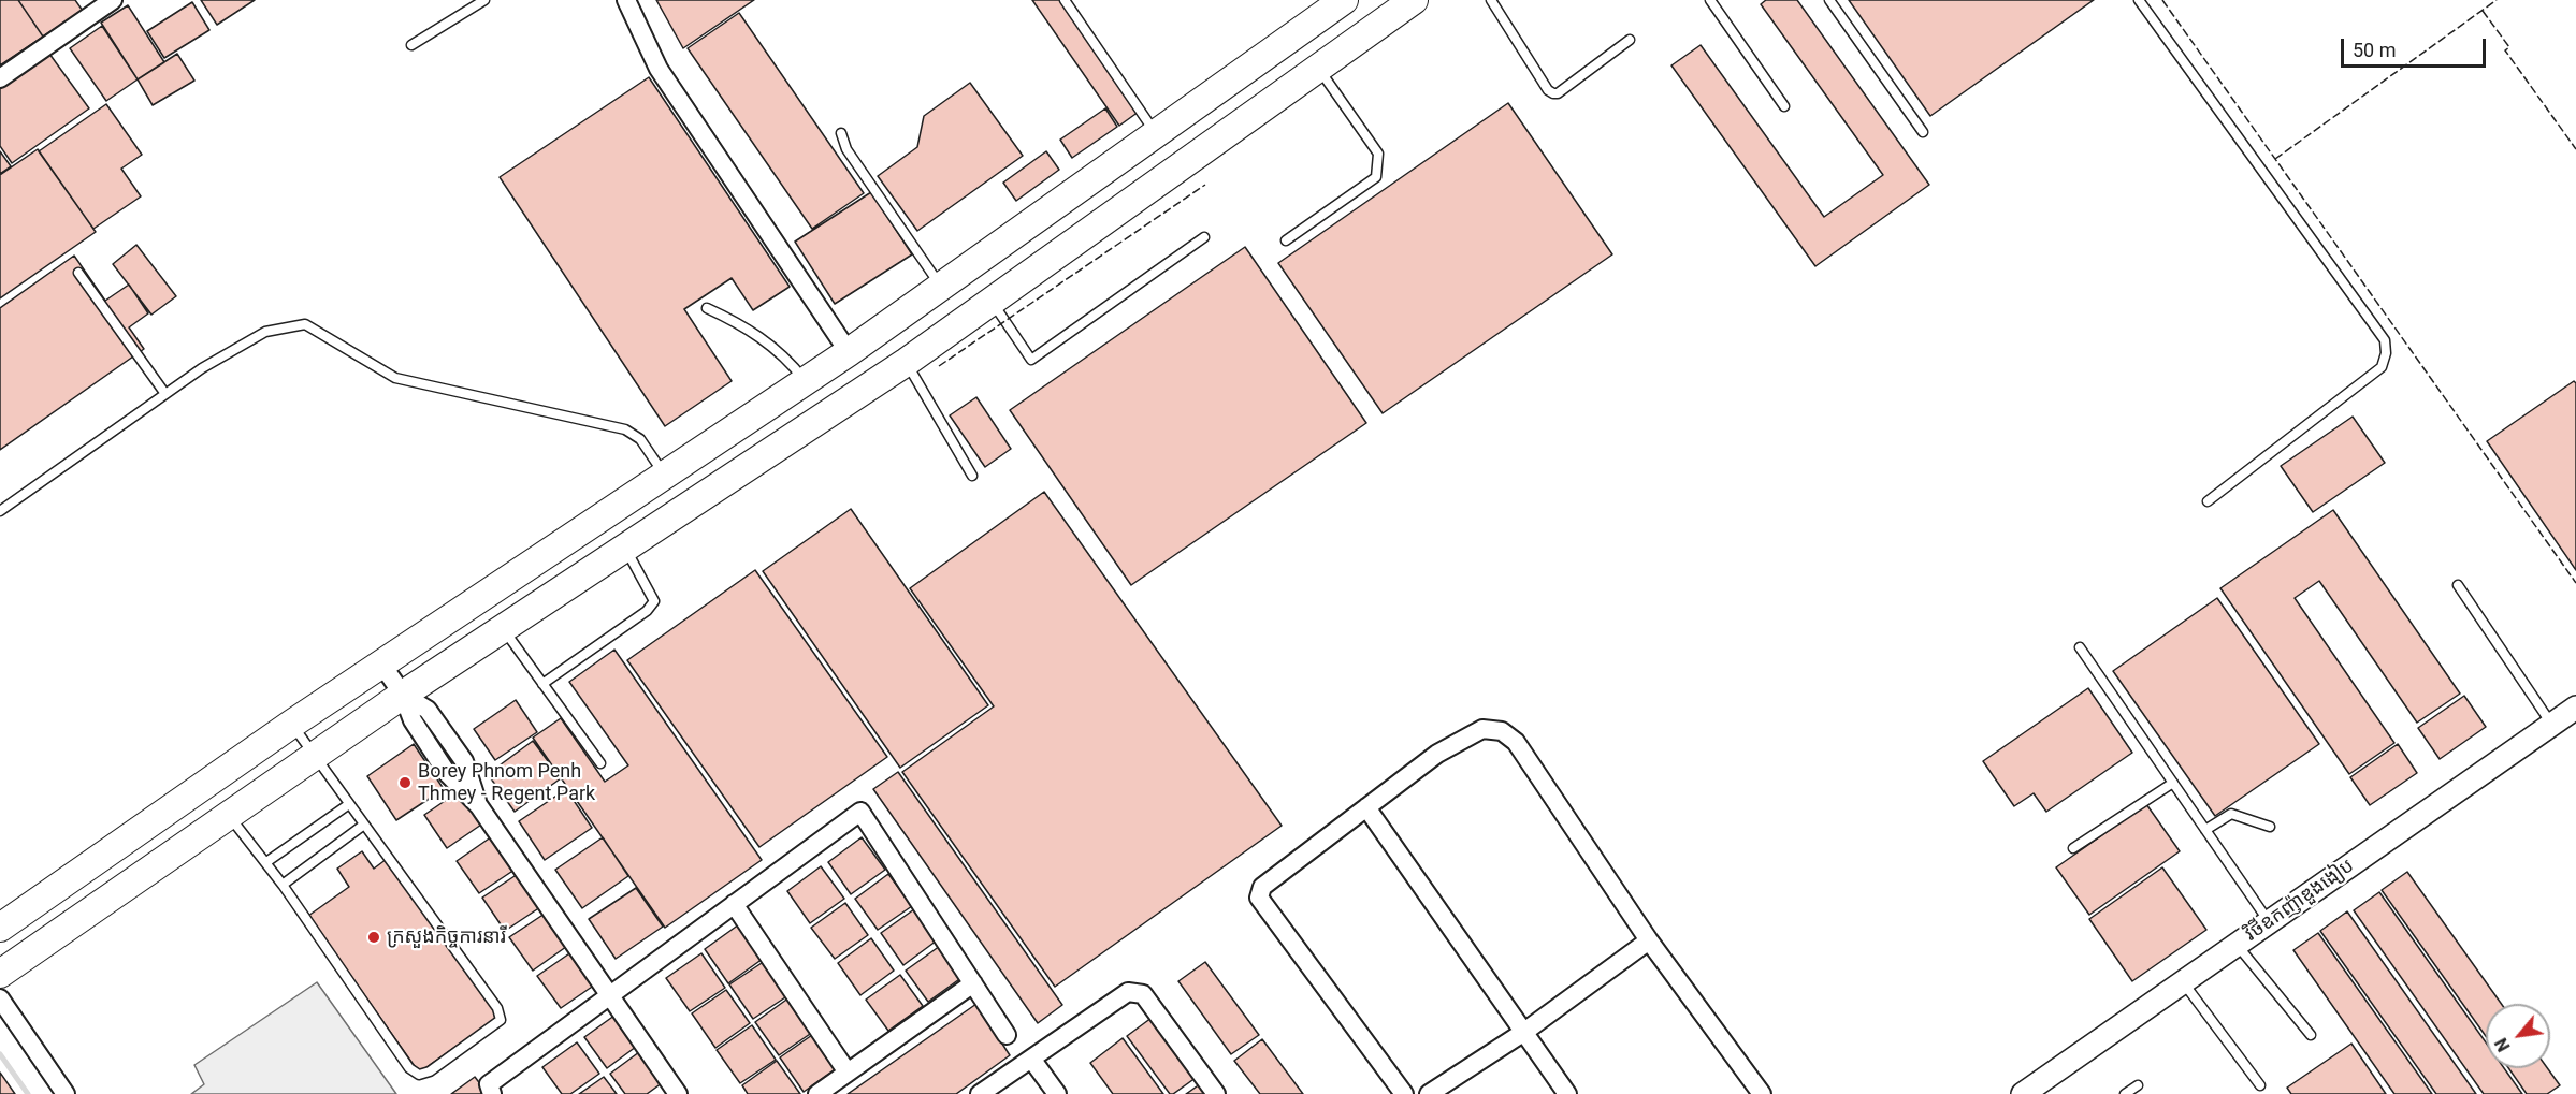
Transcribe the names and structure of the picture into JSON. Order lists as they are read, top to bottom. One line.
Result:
{"streets":{"street":["វិថីឧកញ៉ាឌួងងៀប"]},"places":["Borey Phnom Penh Thmey - Regent Park","ក្រសួងកិច្ចការនារី"],"scale_bar":"50 m","north":"bottom left"}
